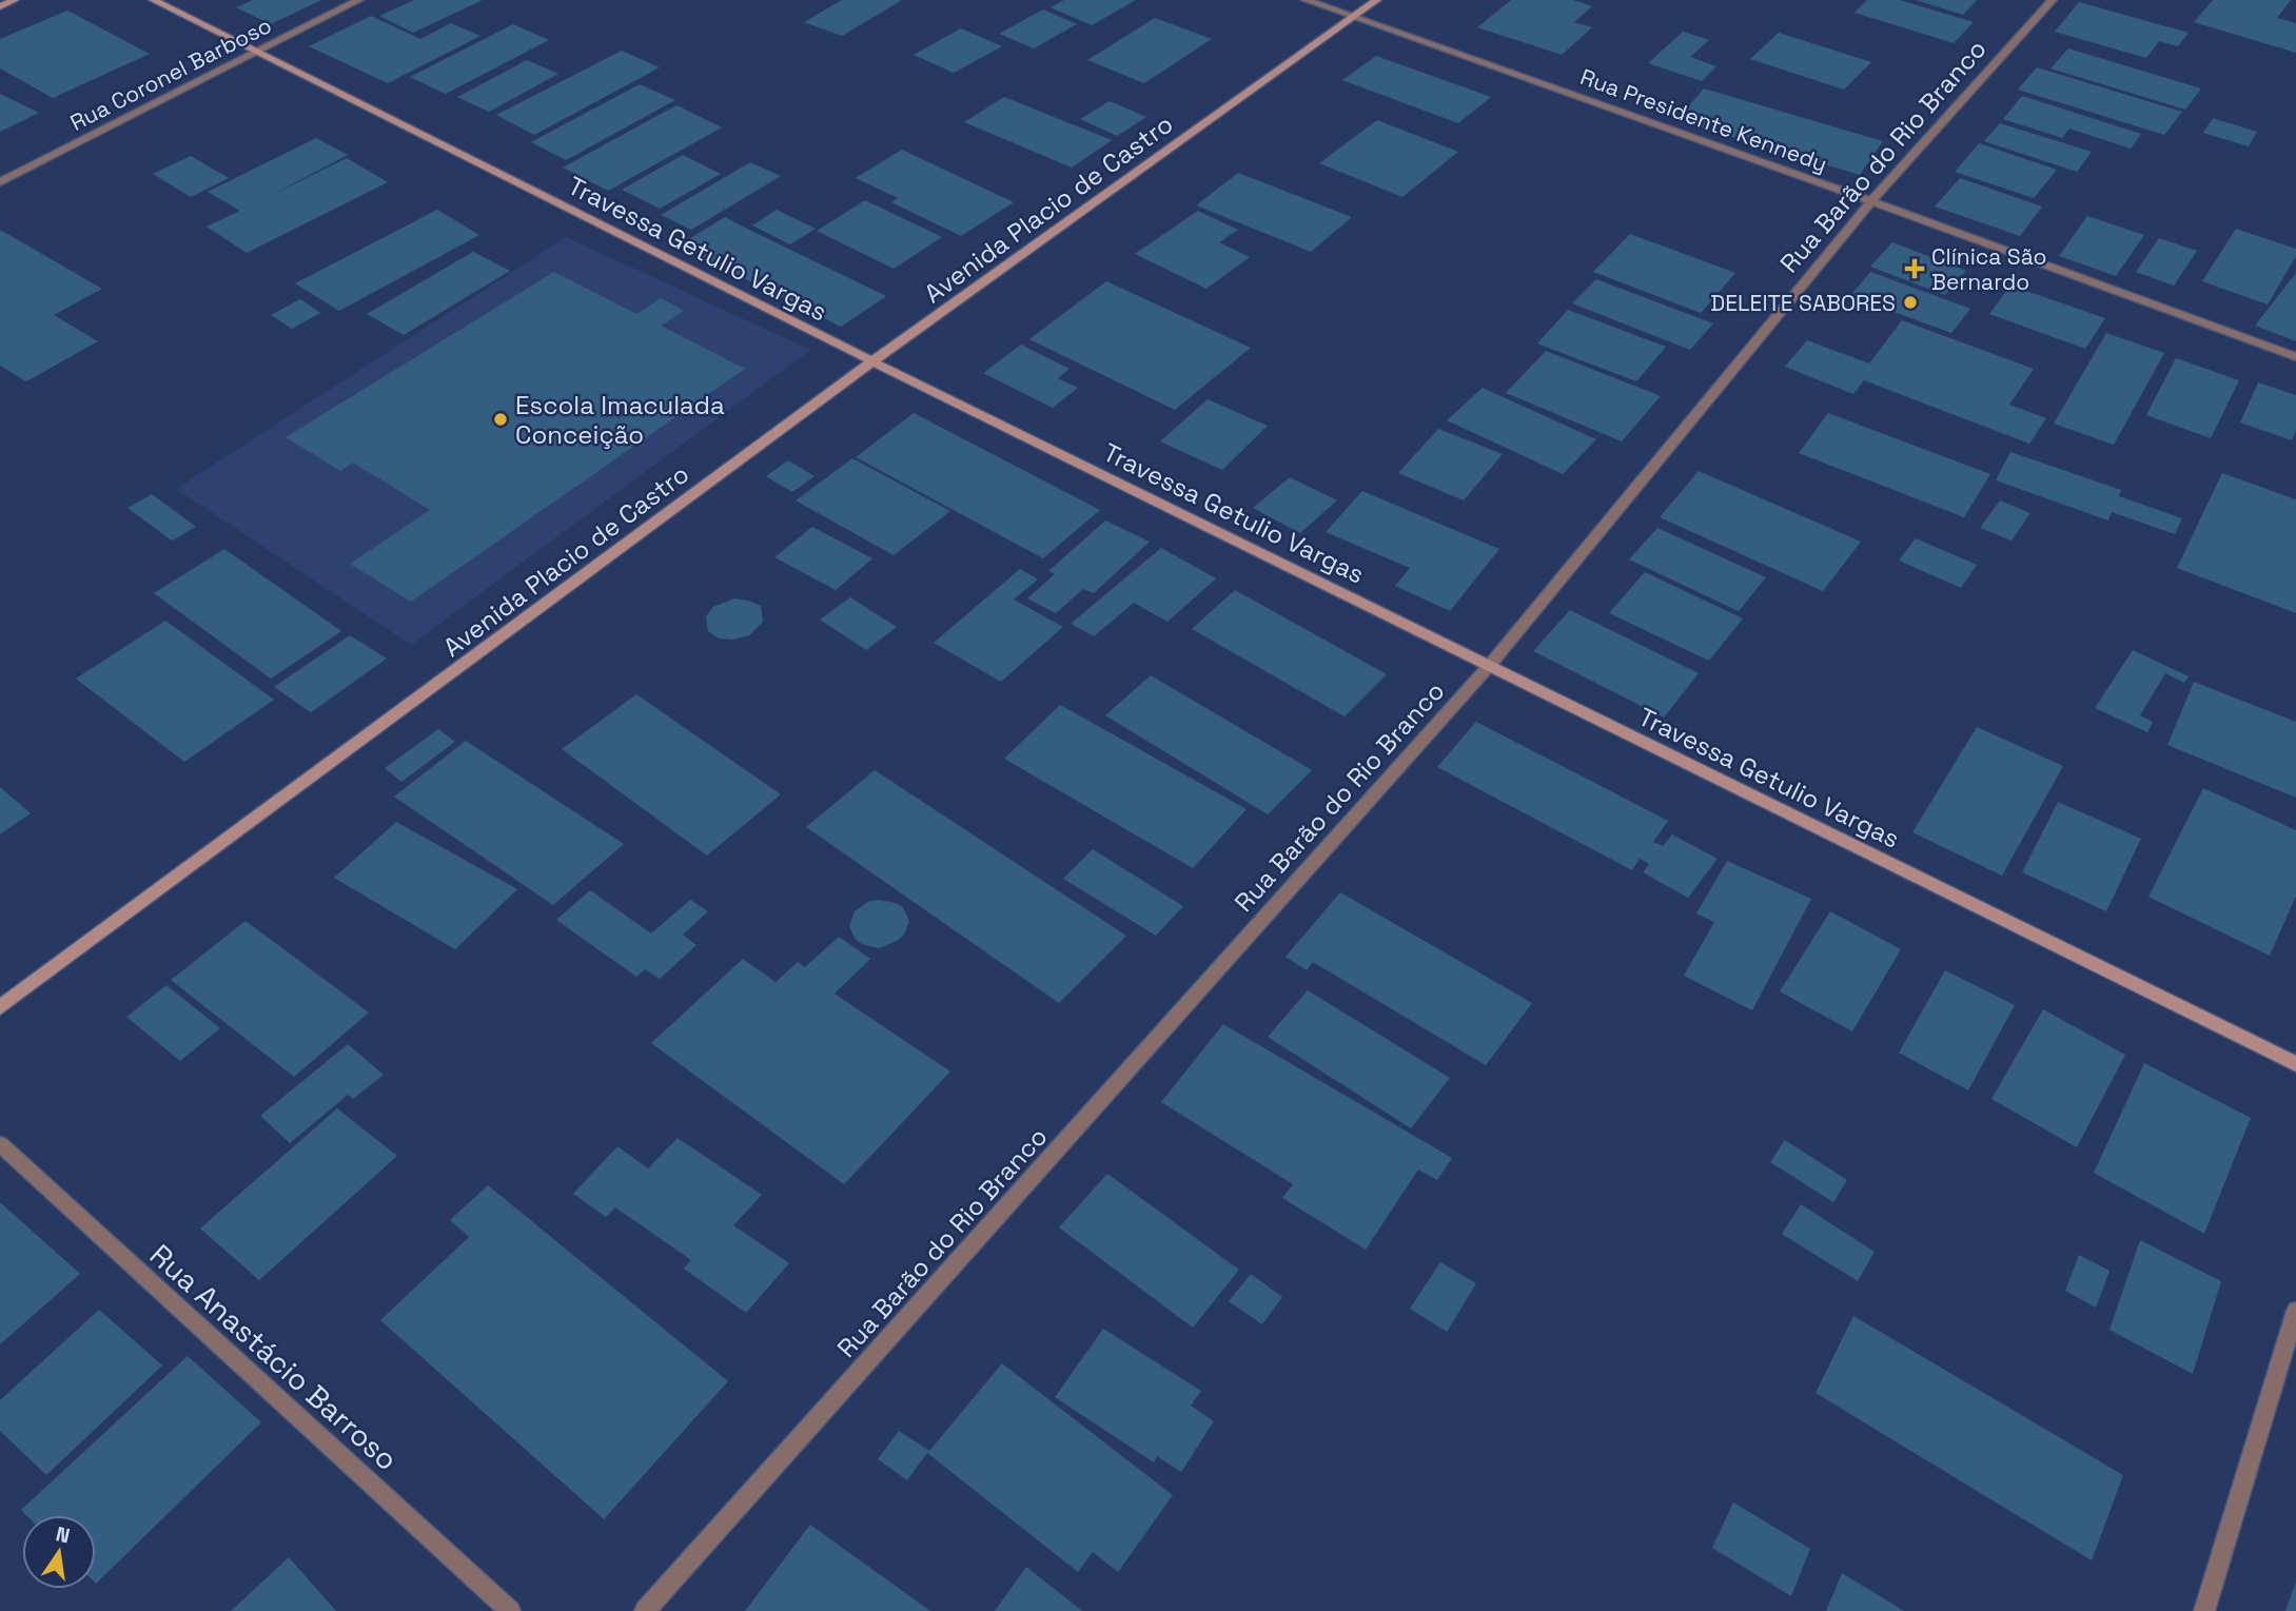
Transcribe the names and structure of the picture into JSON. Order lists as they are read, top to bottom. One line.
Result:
{"streets":{"street":["Rua Coronel Barboso","Rua Presidente Kennedy","Rua Barão do Rio Branco","Avenida Placio de Castro","Travessa Getulio Vargas","Rua Anastácio Barroso"]},"crossings":[["Rua Coronel Barboso","Travessa Getulio Vargas"],["Rua Presidente Kennedy","Rua Barão do Rio Branco"],["Rua Presidente Kennedy","Avenida Placio de Castro"],["Rua Barão do Rio Branco","Travessa Getulio Vargas"],["Avenida Placio de Castro","Travessa Getulio Vargas"]],"places":{"health":["Clínica São Bernardo"],"other":["DELEITE SABORES","Escola Imaculada Conceição"]},"north":"top"}
